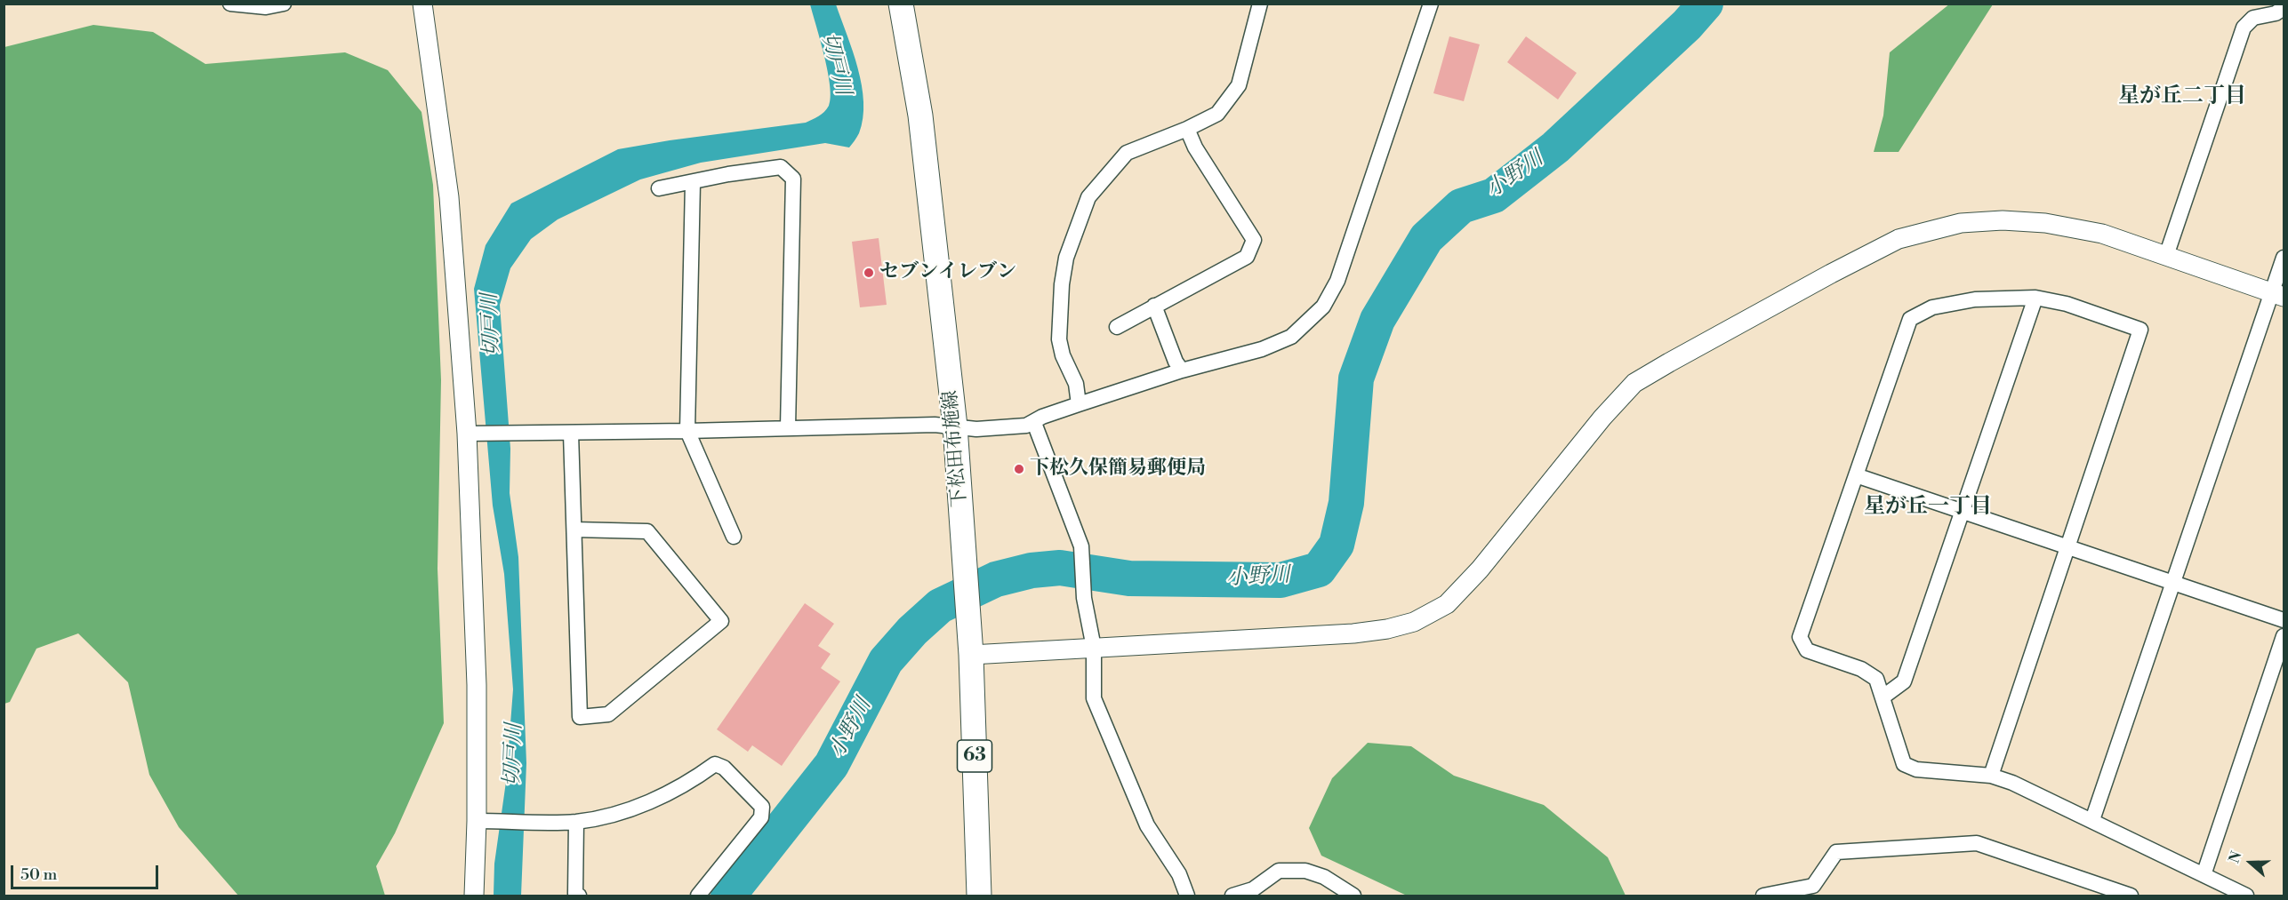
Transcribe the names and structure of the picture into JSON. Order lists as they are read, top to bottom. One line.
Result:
{"streets":{"main road":["下松田布施線","63"]},"districts":["星が丘二丁目","星が丘一丁目"],"water":["切戸川","小野川"],"places":["セブンイレブン","下松久保簡易郵便局"],"scale_bar":"50 m","north":"left"}
